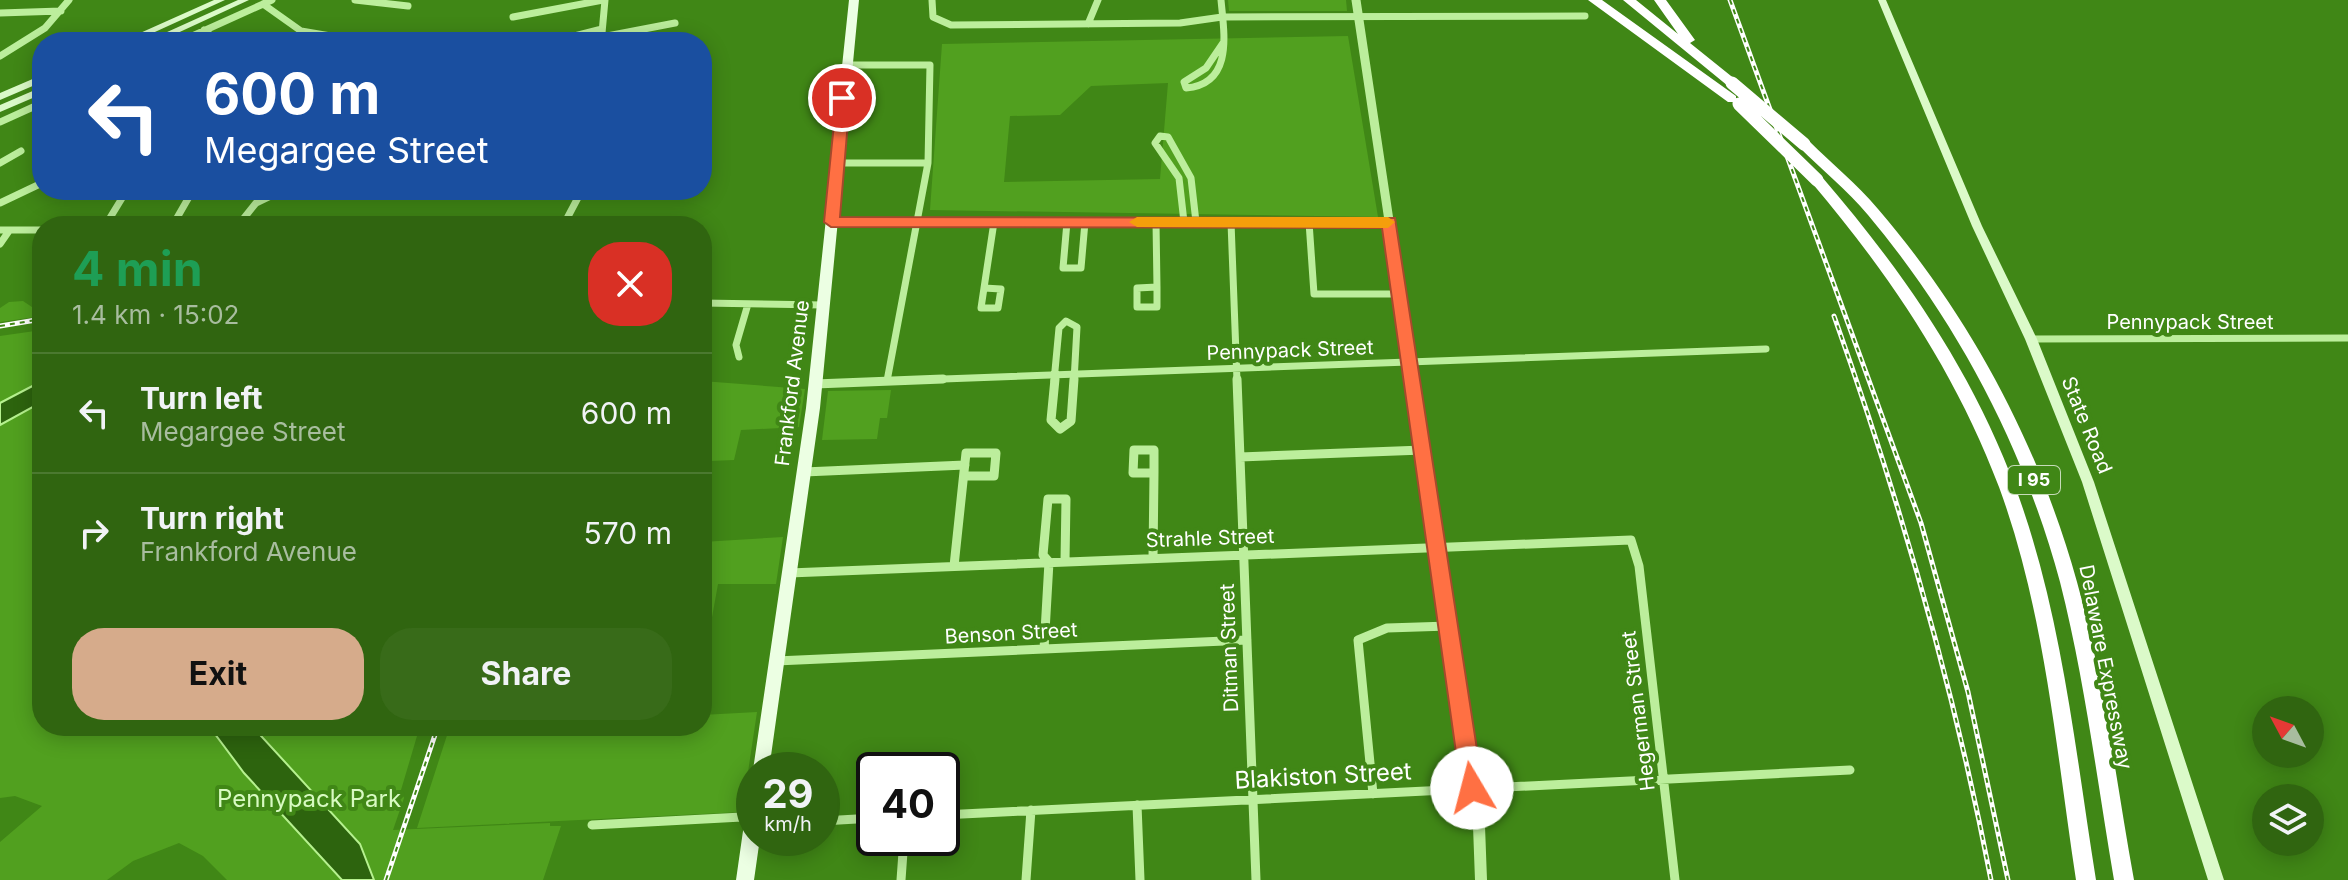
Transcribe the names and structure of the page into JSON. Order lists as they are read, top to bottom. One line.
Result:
{"streets":{"highway":["I 95","Delaware Expressway"],"main road":["Frankford Avenue","State Road"],"street":["Pennypack Street","Strahle Street","Benson Street","Ditman Street","Hegerman Street","Blakiston Street"]},"crossings":[["Pennypack Street","Frankford Avenue"],["Pennypack Street","State Road"],["Pennypack Street","Ditman Street"],["Frankford Avenue","Strahle Street"],["Frankford Avenue","Benson Street"],["Strahle Street","Ditman Street"],["Strahle Street","Hegerman Street"],["Benson Street","Ditman Street"],["Ditman Street","Blakiston Street"],["Hegerman Street","Blakiston Street"]],"parks":["Pennypack Park"],"north":"top left","page":{"turn":["600 m","Megargee Street"],"heading":["4 min","1.4 km · 15:02"],"list":[{"name":"Turn left","note":"Megargee Street","value":"600 m"},{"name":"Turn right","note":"Frankford Avenue","value":"570 m"}],"buttons":["Exit","Share"],"speed":"29 km/h","limit":"40"}}
